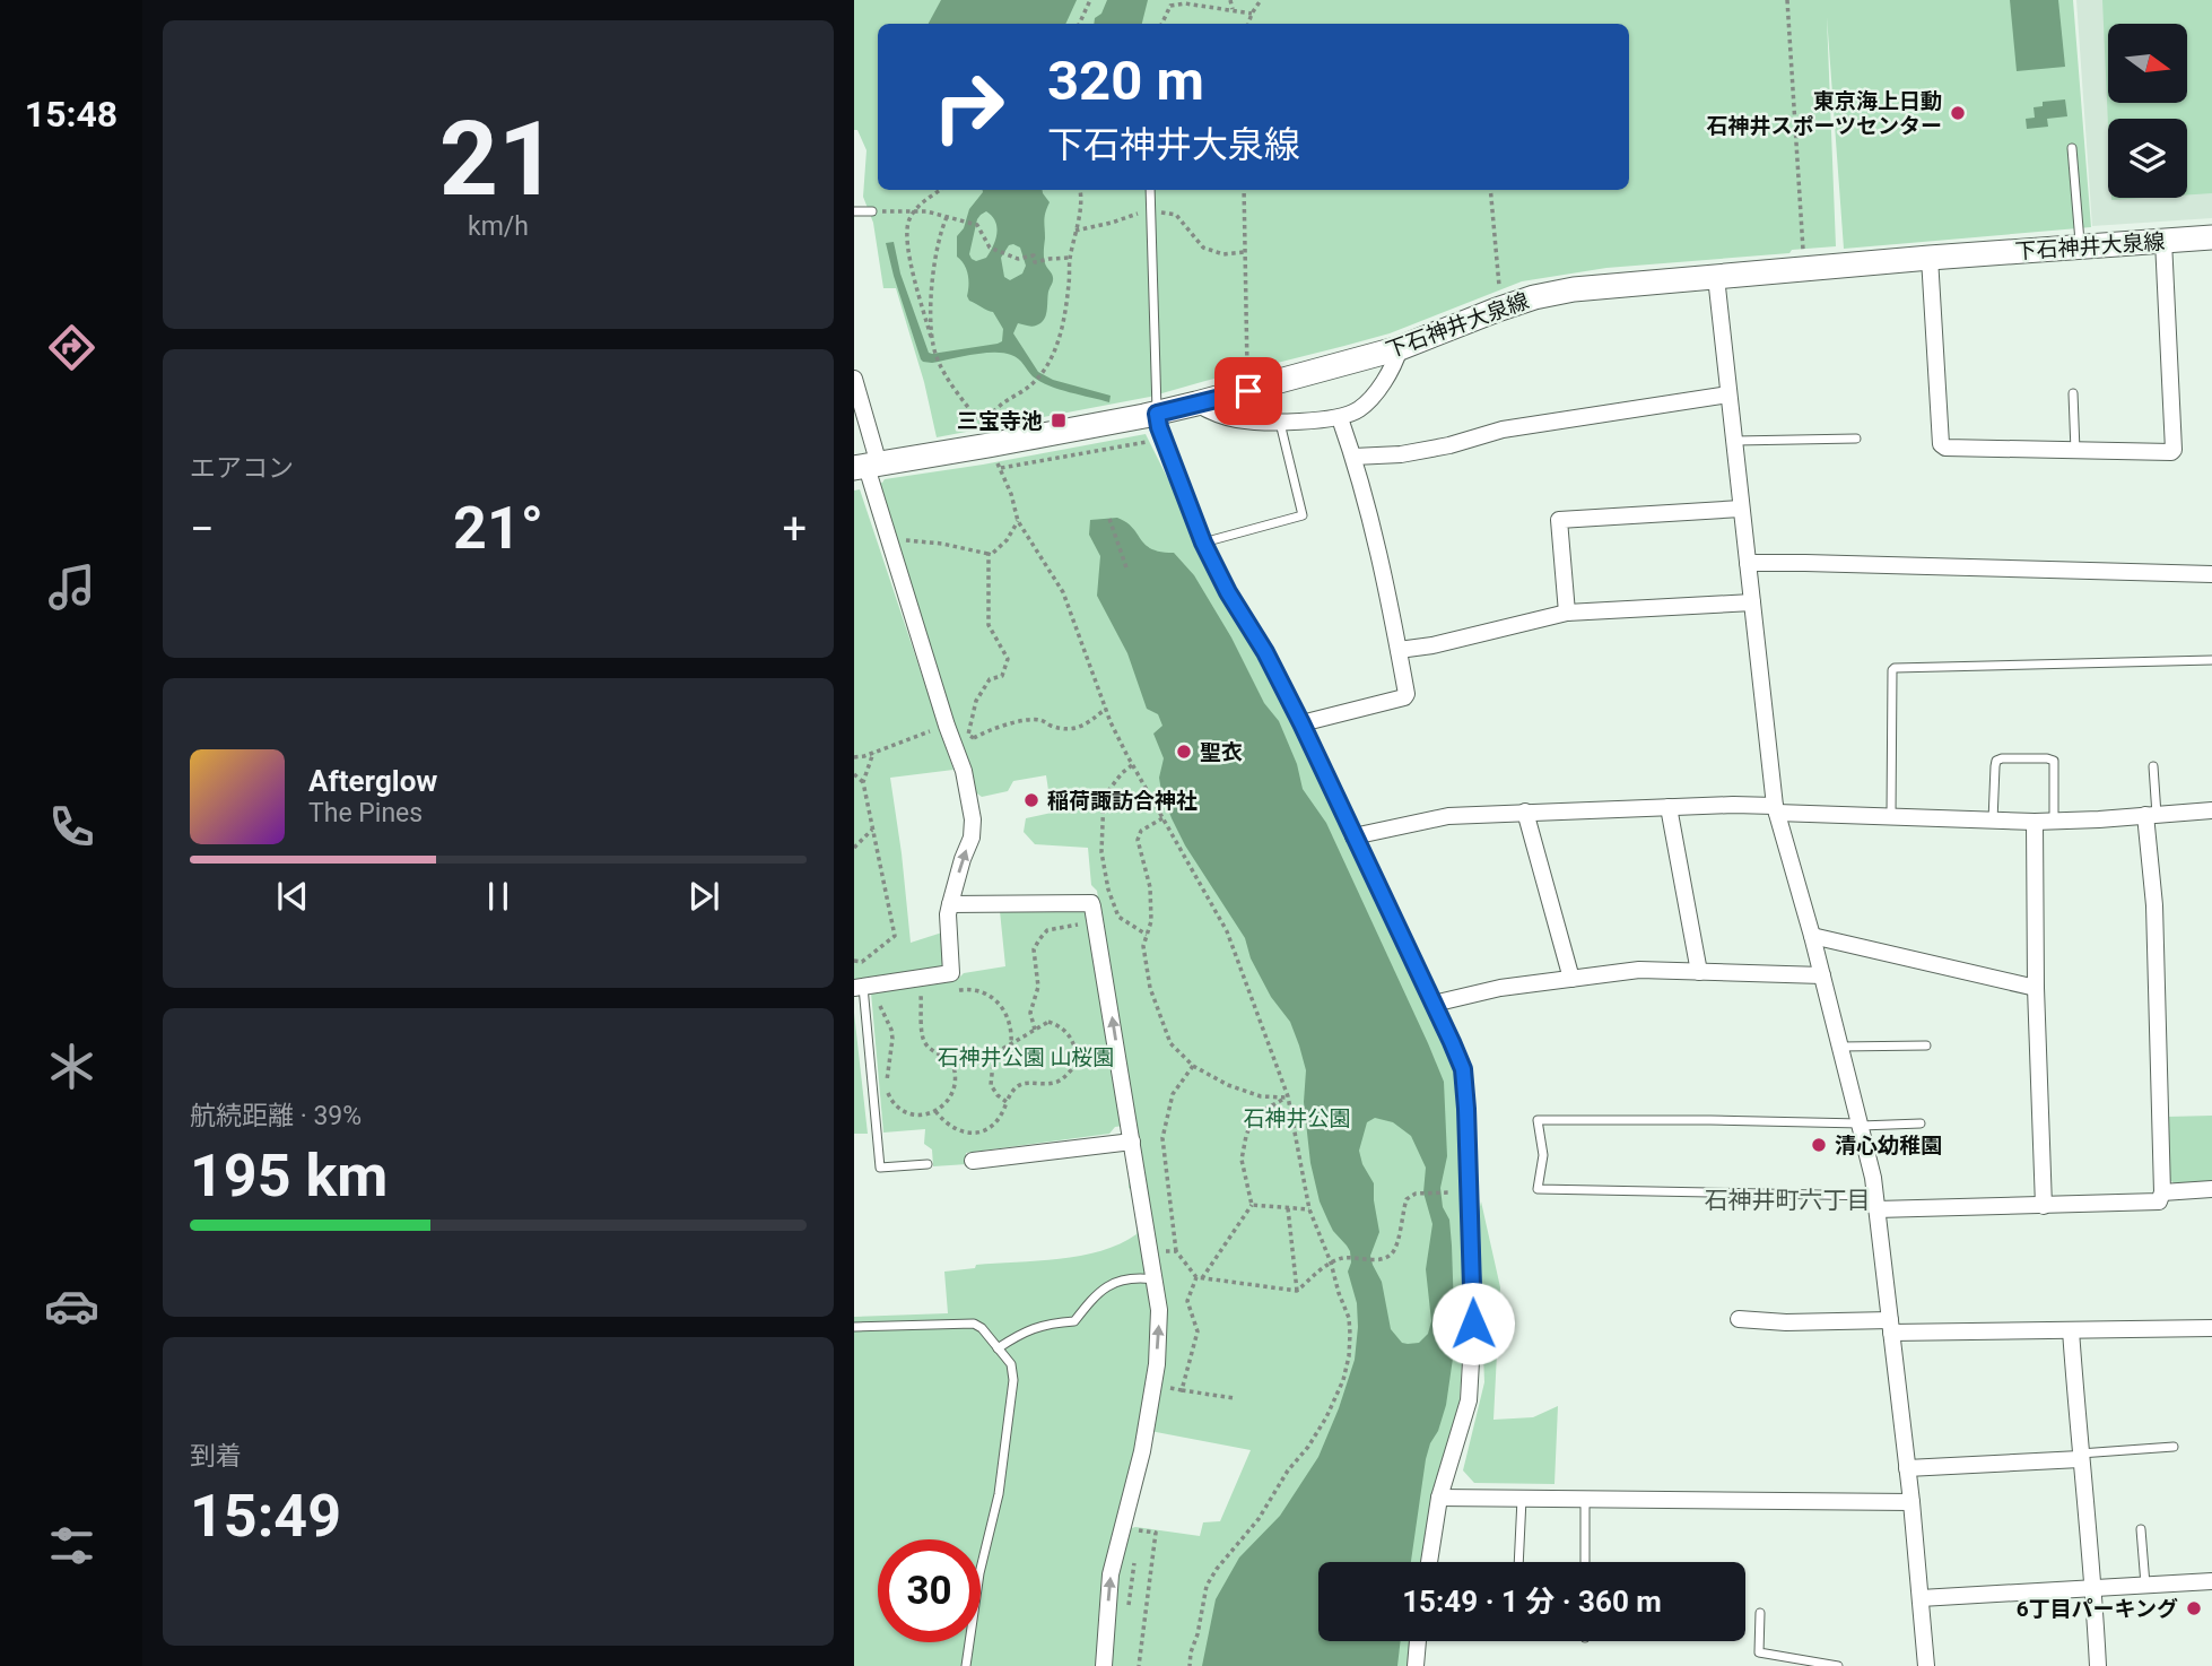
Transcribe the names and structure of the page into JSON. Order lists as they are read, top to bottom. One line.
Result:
{"streets":{"main road":["下石神井大泉線"]},"districts":["石神井町六丁目"],"parks":["石神井公園 山桜園","石神井公園"],"places":{"other":["東京海上日動 石神井スポーツセンター","聖衣","稲荷諏訪合神社","清心幼稚園","6丁目パーキング"],"transit":["三宝寺池"]},"north":"right","page":{"tabs":"15:48","tile":[["21","km/h"],"エアコン",["航続距離 · 39%","195 km"],["到着","15:49"]],"turn":["320 m","下石神井大泉線"],"heat":["−","21°","+"],"song":["Afterglow","The Pines"],"limit":"30","trip":"15:49 · 1 分 · 360 m"}}
